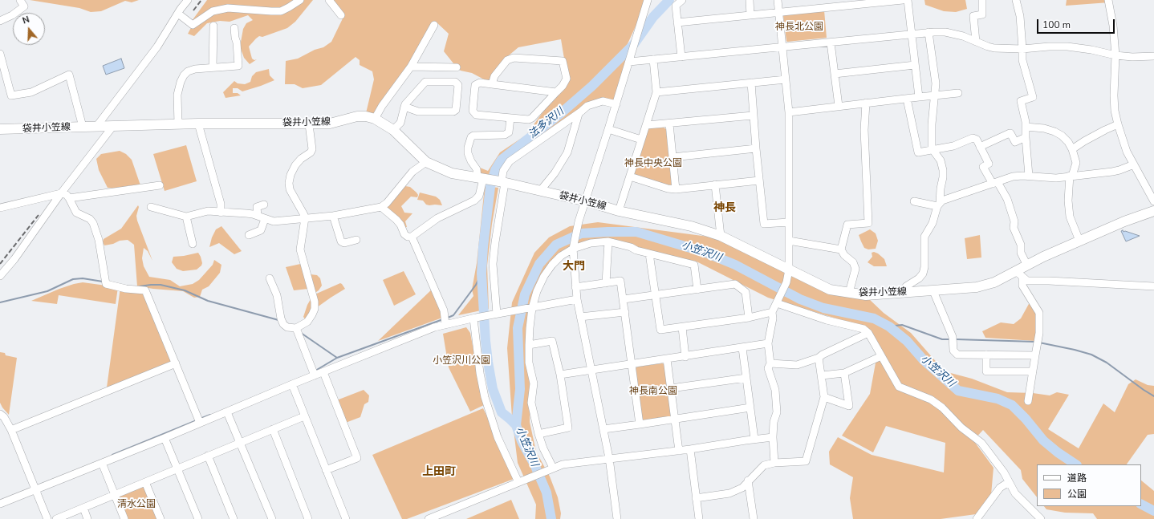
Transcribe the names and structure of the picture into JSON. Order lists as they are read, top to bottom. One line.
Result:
{"streets":{"main road":["袋井小笠線"]},"districts":["神長","大門","上田町"],"water":["法多沢川","小笠沢川"],"parks":["神長北公園","神長中央公園","小笠沢川公園","神長南公園","清水公園"],"legend":["道路","公園"],"scale_bar":"100 m","north":"top"}
